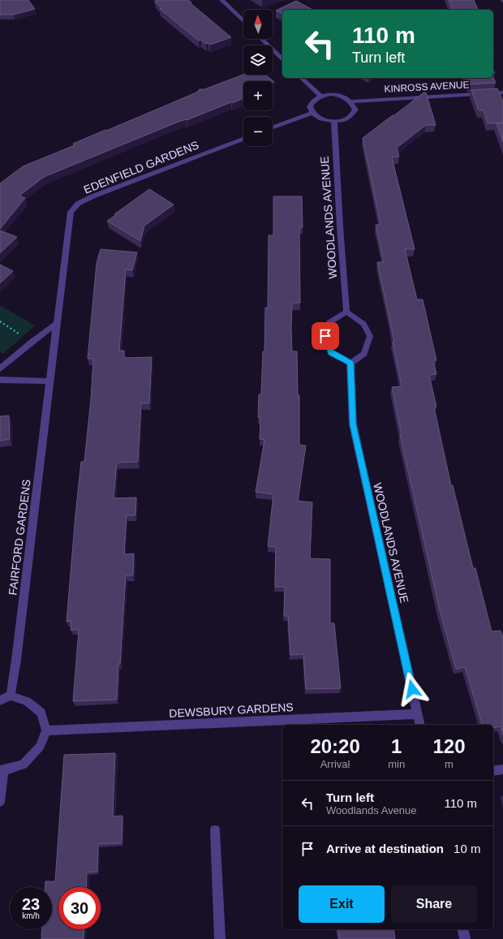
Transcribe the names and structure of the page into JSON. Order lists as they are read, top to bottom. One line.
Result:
{"streets":{"street":["KINROSS AVENUE","EDENFIELD GARDENS","WOODLANDS AVENUE","FAIRFORD GARDENS","DEWSBURY GARDENS"]},"crossings":[["KINROSS AVENUE","WOODLANDS AVENUE"],["EDENFIELD GARDENS","FAIRFORD GARDENS"],["WOODLANDS AVENUE","DEWSBURY GARDENS"]],"north":"top","page":{"map_buttons":["+","−"],"turn":["110 m","Turn left"],"eta":["20:20","Arrival","1","min","120","m"],"list":[{"name":"Turn left","note":"Woodlands Avenue","value":"110 m"},{"name":"Arrive at destination","value":"10 m"}],"buttons":["Exit","Share"],"speed":"23 km/h","limit":"30"}}
